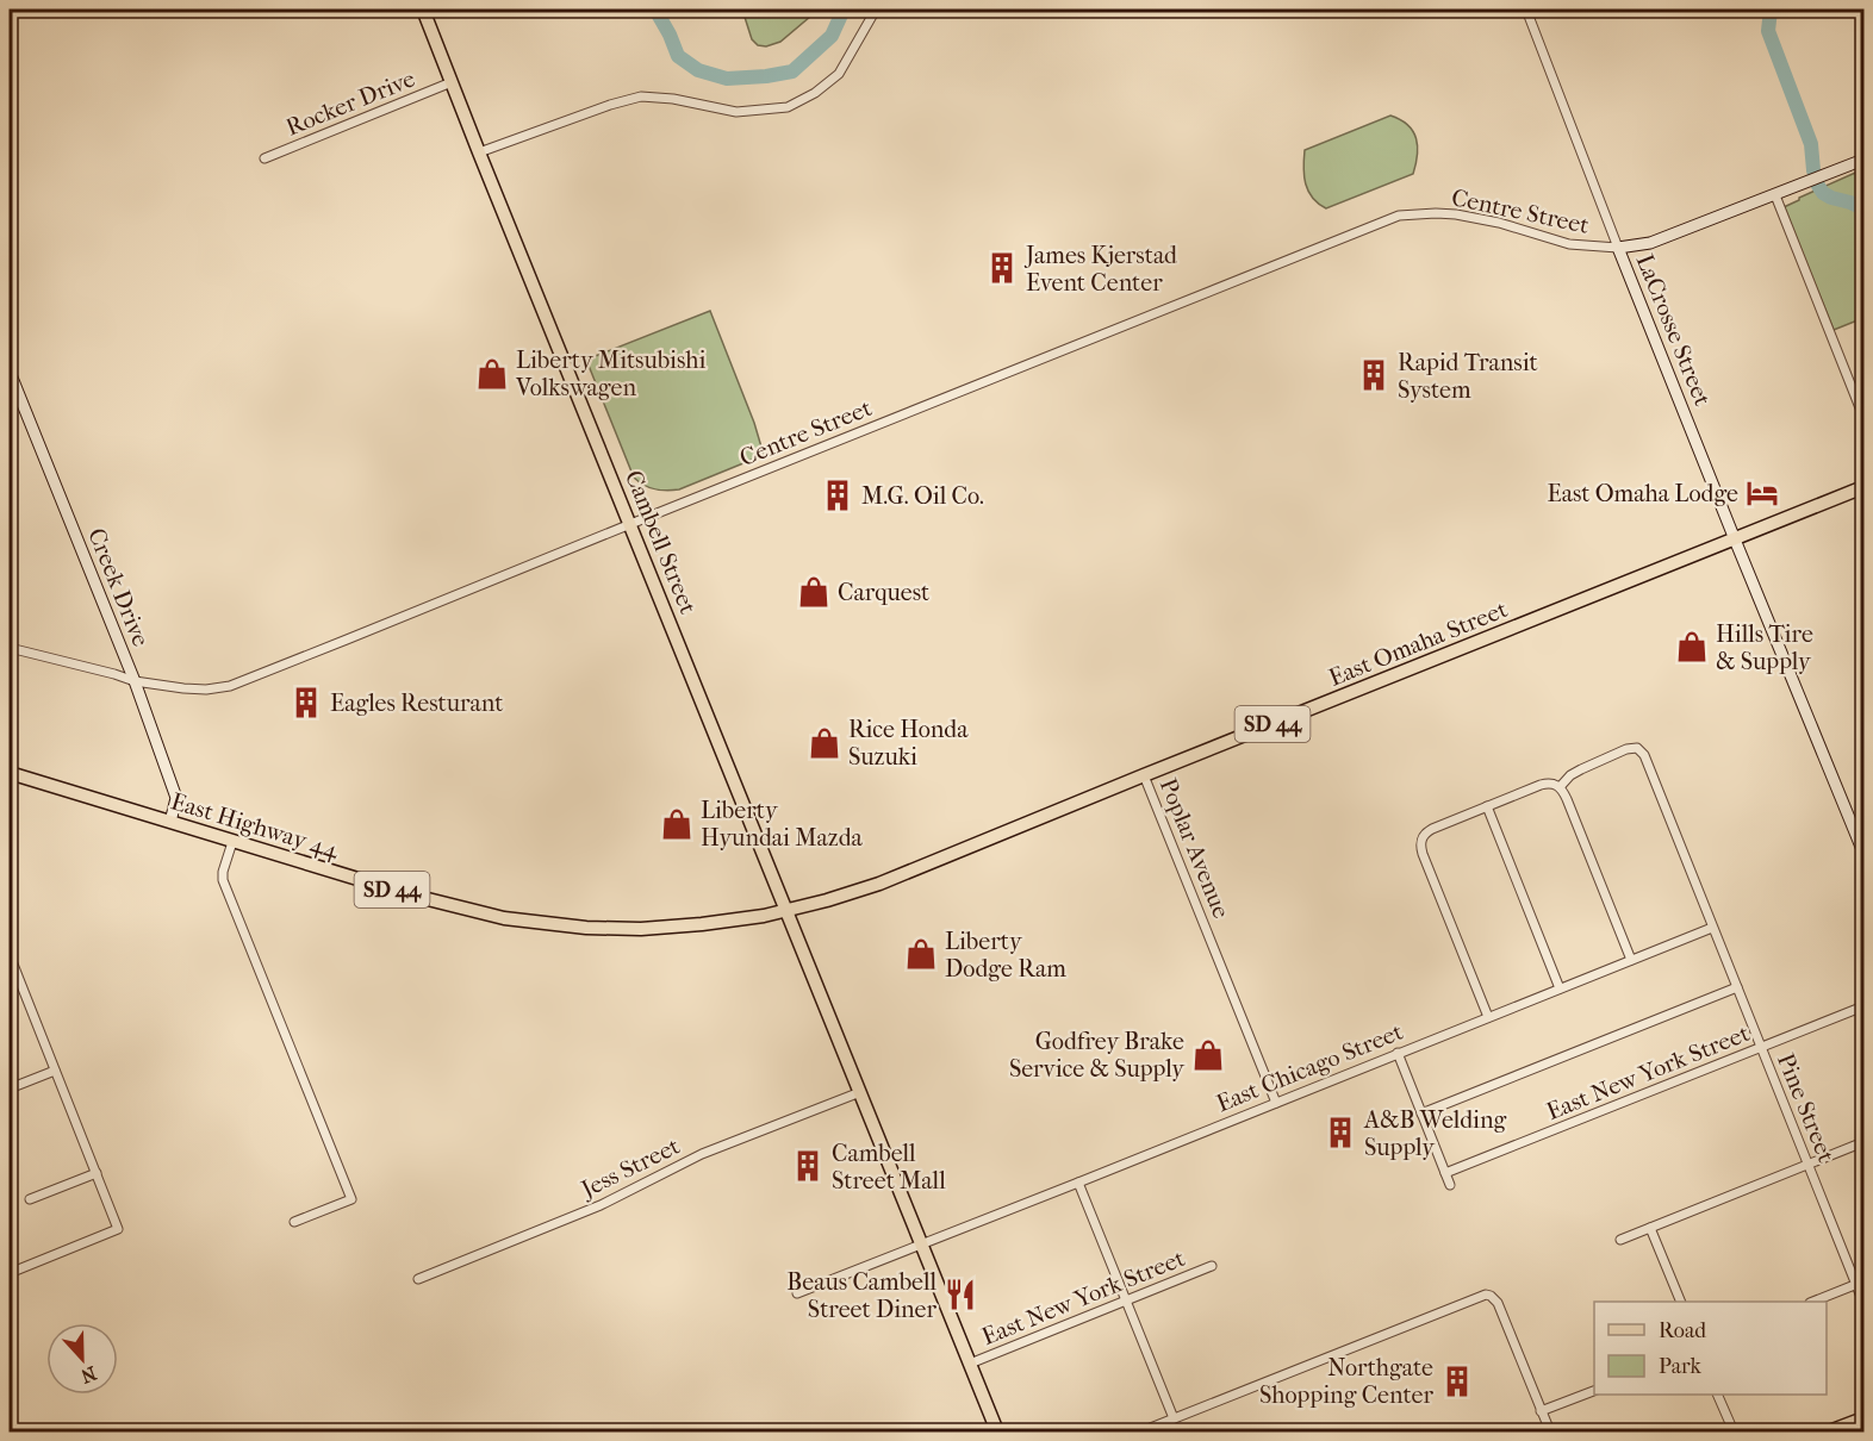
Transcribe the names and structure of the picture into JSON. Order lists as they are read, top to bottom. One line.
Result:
{"streets":{"main road":["Cambell Street","East Omaha Street","SD 44","East Highway 44"],"street":["Rocker Drive","Centre Street","LaCrosse Street","Creek Drive","Poplar Avenue","East Chicago Street","East New York Street","Pine Street","Jess Street"]},"crossings":[["Rocker Drive","Cambell Street"],["Centre Street","LaCrosse Street"],["Centre Street","Cambell Street"],["Centre Street","Creek Drive"],["LaCrosse Street","East Omaha Street"],["Cambell Street","East Omaha Street"],["Cambell Street","East Highway 44"],["Cambell Street","East Chicago Street"],["Cambell Street","East New York Street"],["Cambell Street","Jess Street"],["Creek Drive","East Highway 44"],["East Omaha Street","East Highway 44"],["East Omaha Street","Poplar Avenue"],["Poplar Avenue","East Chicago Street"],["East Chicago Street","Pine Street"],["East New York Street","Pine Street"]],"places":{"building":["James Kjerstad Event Center","Rapid Transit System","M.G. Oil Co.","Eagles Resturant","A&B Welding Supply","Cambell Street Mall","Northgate Shopping Center"],"shop":["Liberty Mitsubishi Volkswagen","Carquest","Hills Tire & Supply","Rice Honda Suzuki","Liberty Hyundai Mazda","Liberty Dodge Ram","Godfrey Brake Service & Supply"],"hotel":["East Omaha Lodge"],"restaurant":["Beaus Cambell Street Diner"]},"legend":["Road","Park"],"north":"bottom"}
